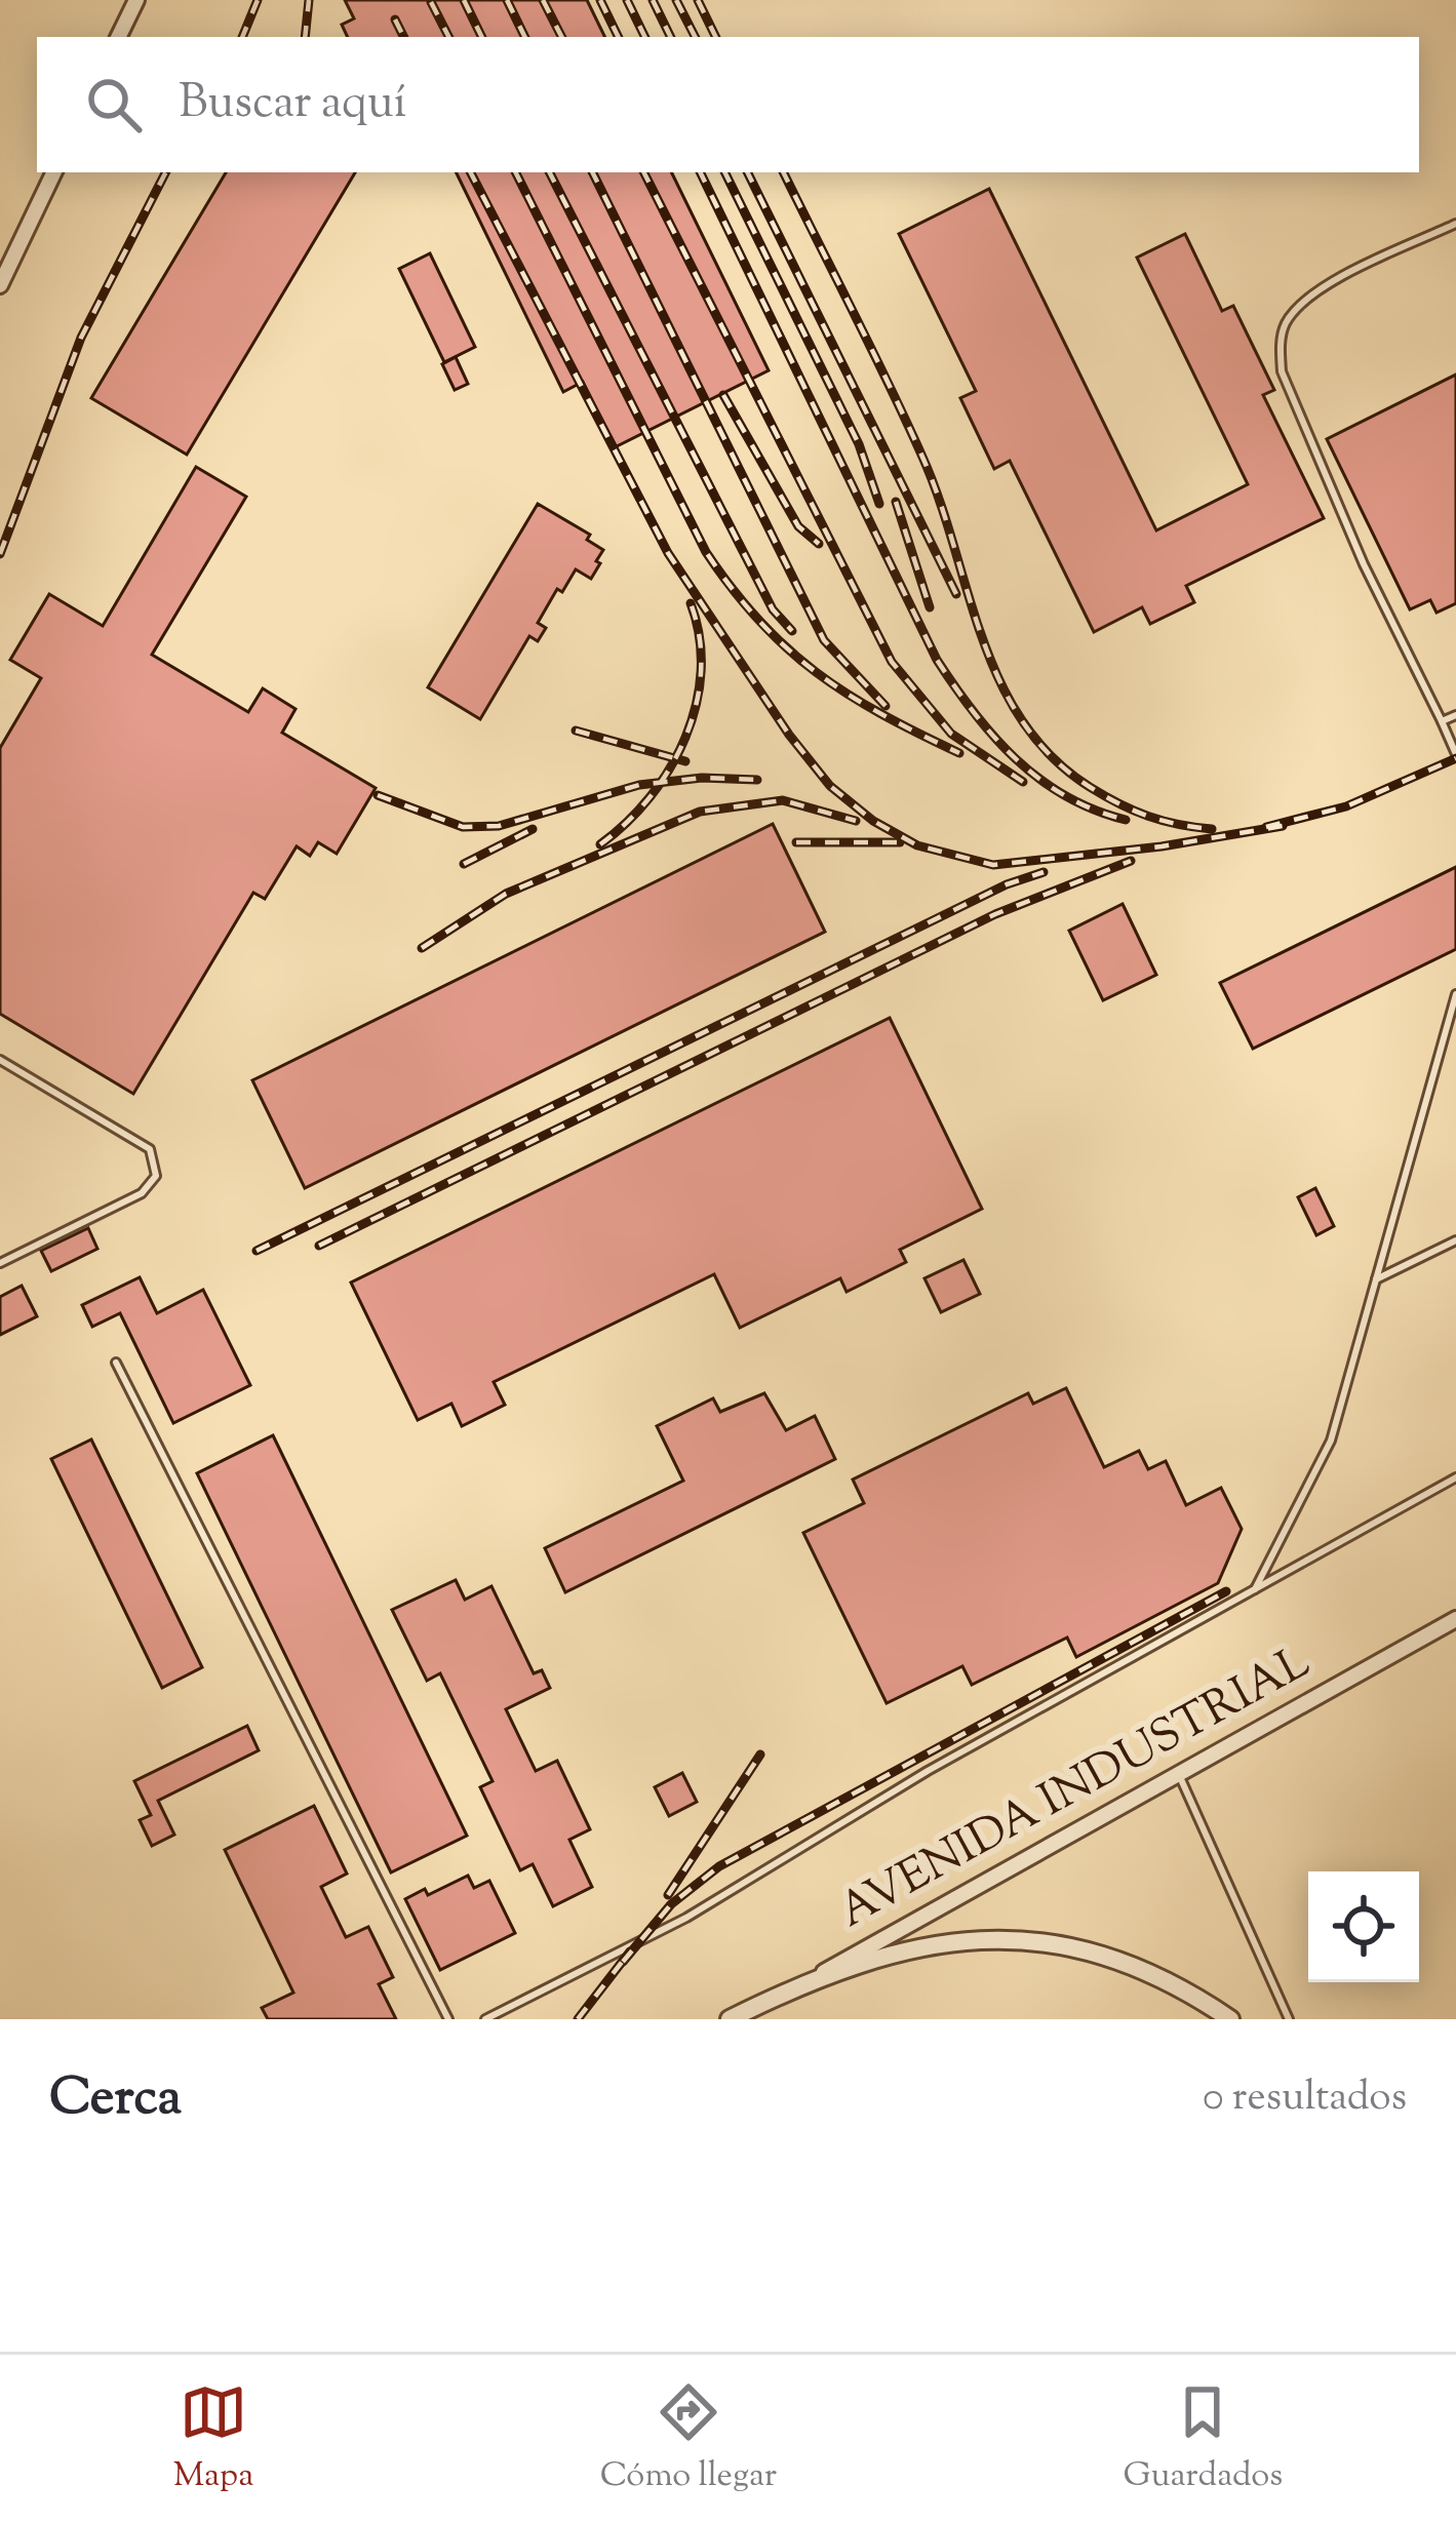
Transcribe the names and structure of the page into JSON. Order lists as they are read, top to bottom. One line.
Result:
{"streets":{"street":["AVENIDA INDUSTRIAL"]},"page":{"search":"Buscar aquí","heading":["Cerca","0 resultados"],"nav":["Mapa","Cómo llegar","Guardados"]}}
